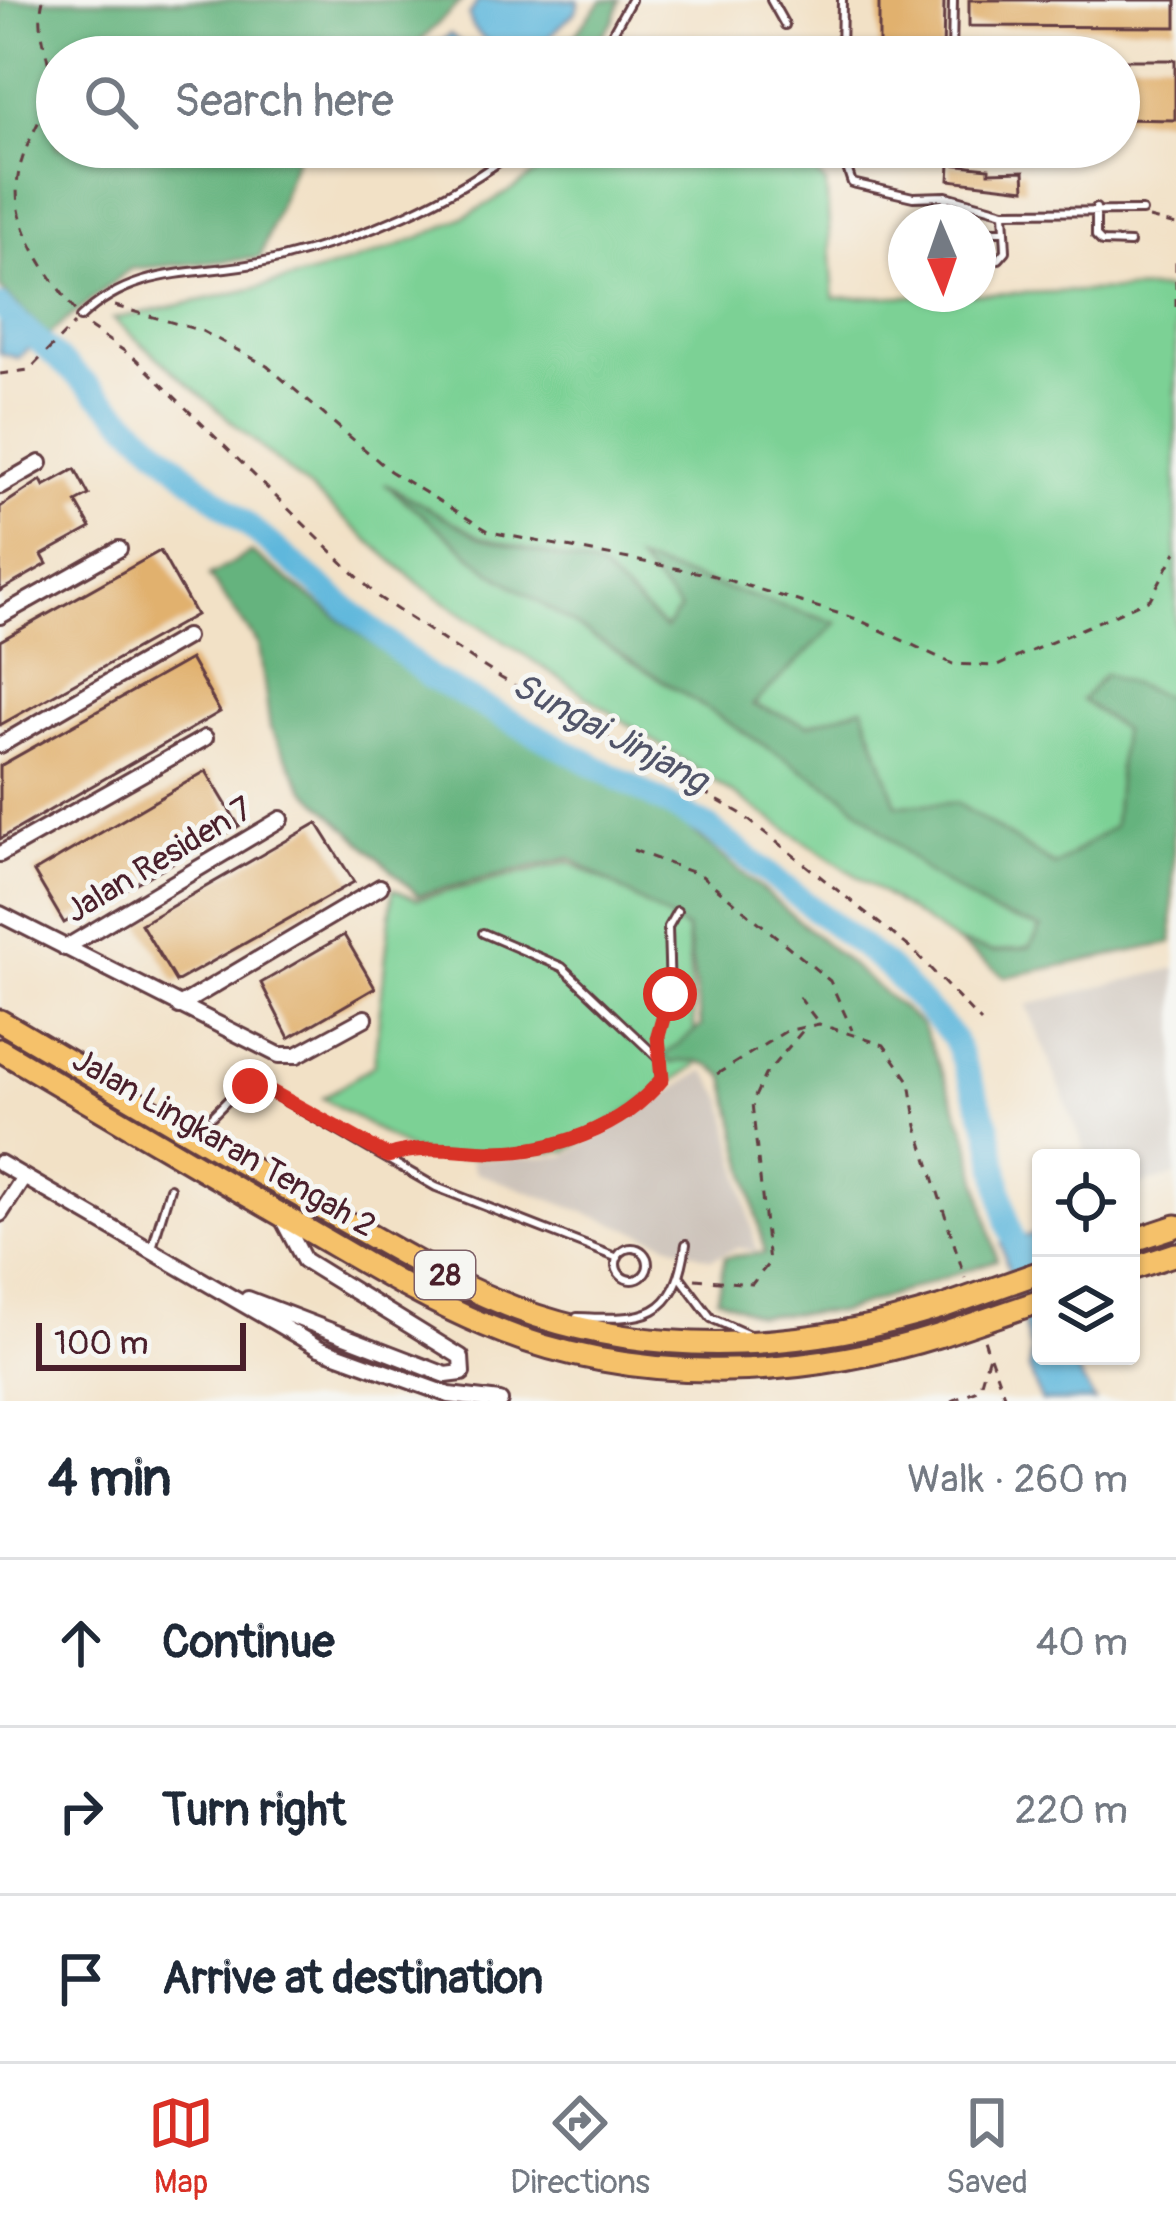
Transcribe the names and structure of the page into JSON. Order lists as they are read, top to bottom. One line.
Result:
{"streets":{"highway":["Jalan Lingkaran Tengah 2","28"],"street":["Jalan Residen 7"]},"water":["Sungai Jinjang"],"scale_bar":"100 m","north":"bottom","page":{"search":"Search here","scale":"100 m","heading":["4 min","Walk · 260 m"],"list":[["Continue","40 m"],["Turn right","220 m"],"Arrive at destination"],"nav":["Map","Directions","Saved"]}}
